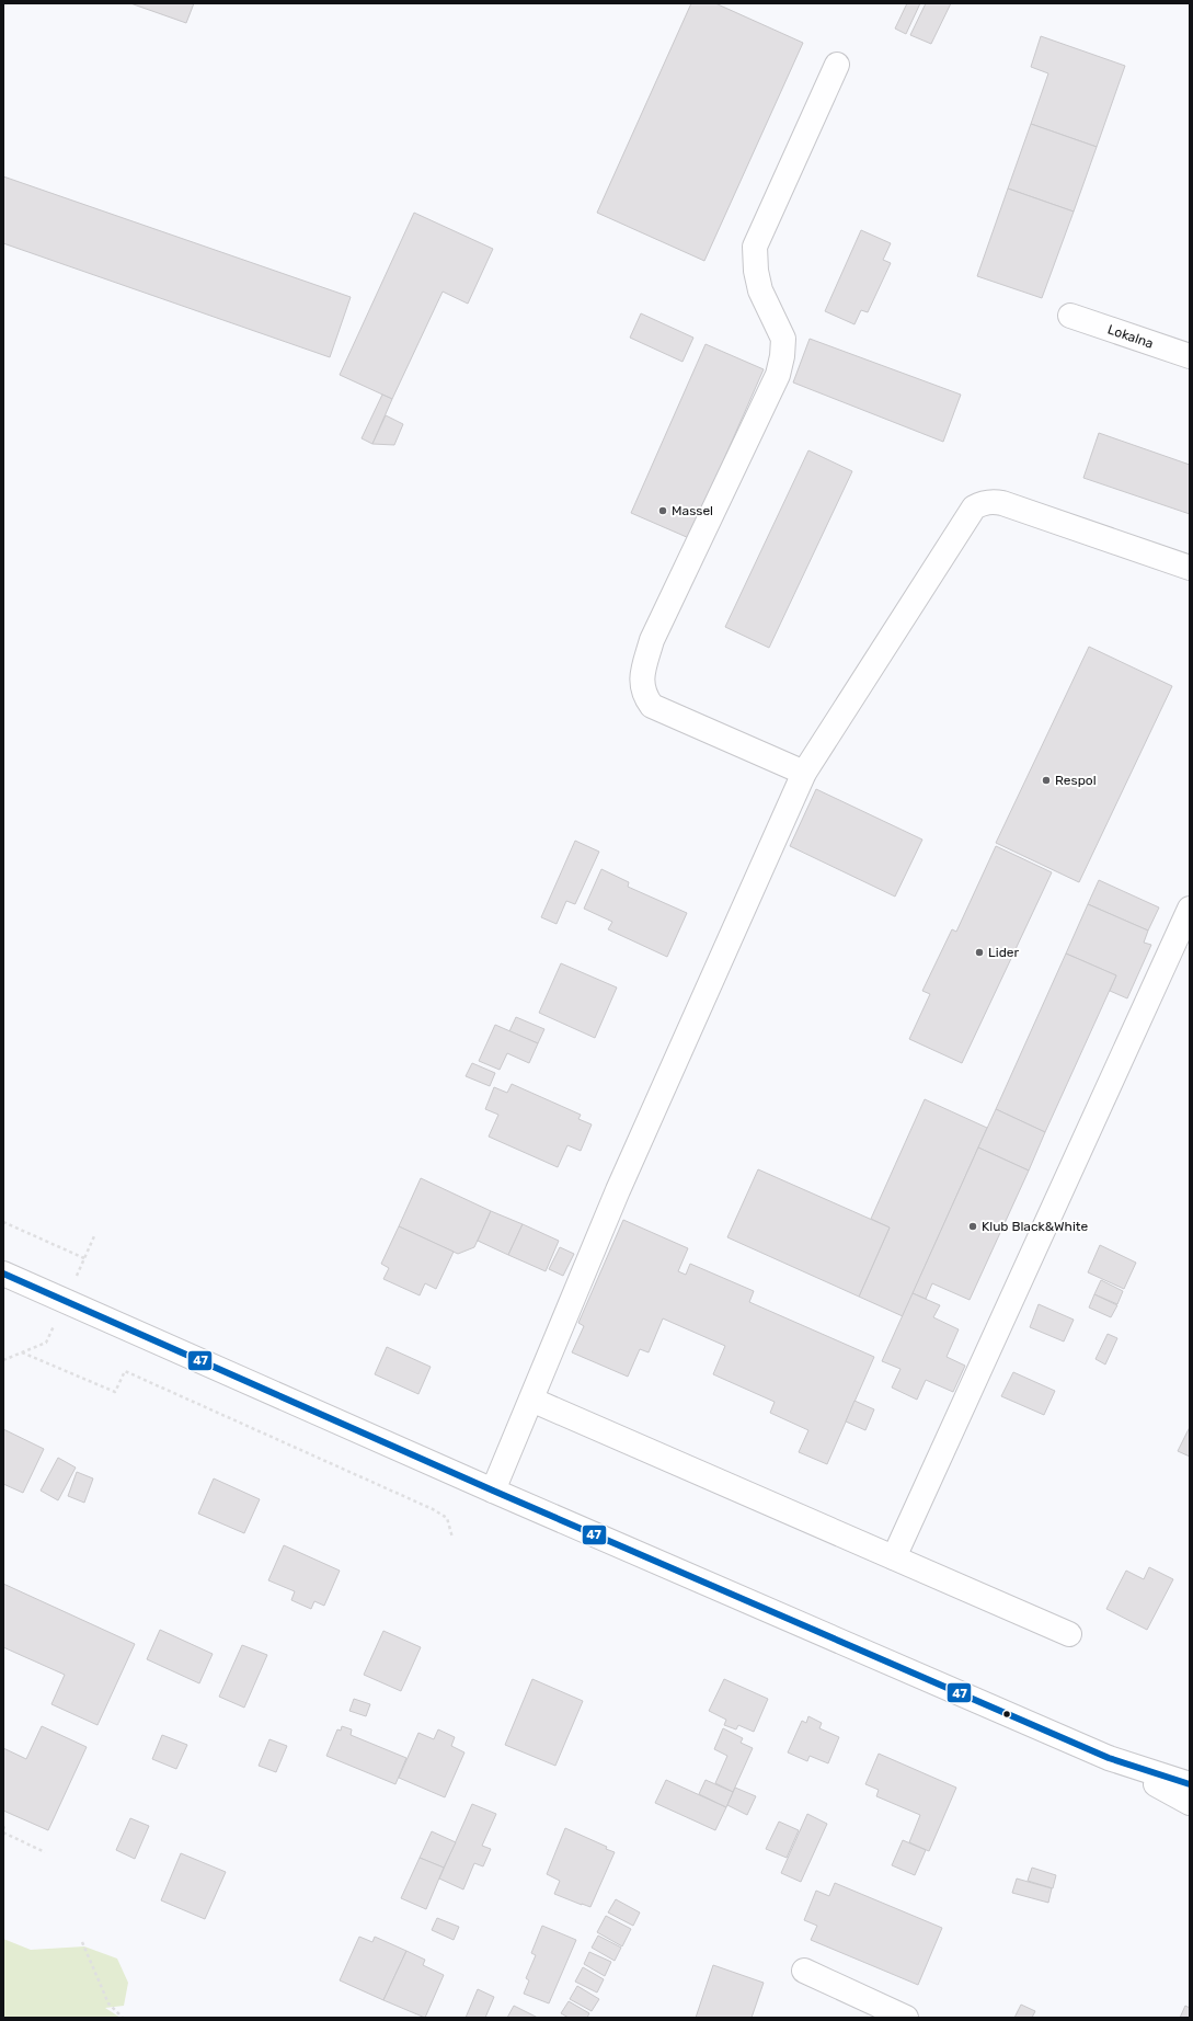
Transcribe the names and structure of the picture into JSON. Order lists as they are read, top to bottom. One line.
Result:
{"streets":{"main road":["Lokalna"]},"places":["Massel","Respol","Lider","Klub Black&White"],"lines":["transit line 47"]}
